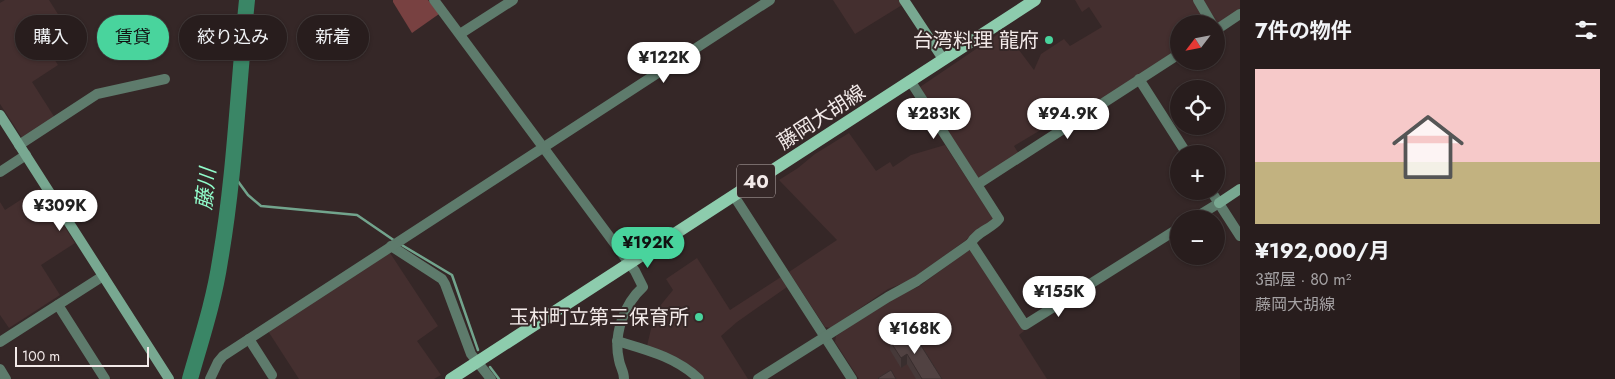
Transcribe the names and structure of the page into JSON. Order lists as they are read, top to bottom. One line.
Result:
{"streets":{"main road":["藤岡大胡線","40"]},"water":["藤川"],"places":["台湾料理 龍府","玉村町立第三保育所"],"scale_bar":"100 m","north":"bottom left","page":{"heading":"7件の物件","map_buttons":["+","−"],"chip":["購入","賃貸","絞り込み","新着"],"price":["¥122K","¥283K","¥94.9K","¥309K","¥192K","¥155K","¥168K"],"list":[{"name":"¥192,000/月","note":"3部屋 · 80 m² · 藤岡大胡線"}],"scale":"100 m"}}
